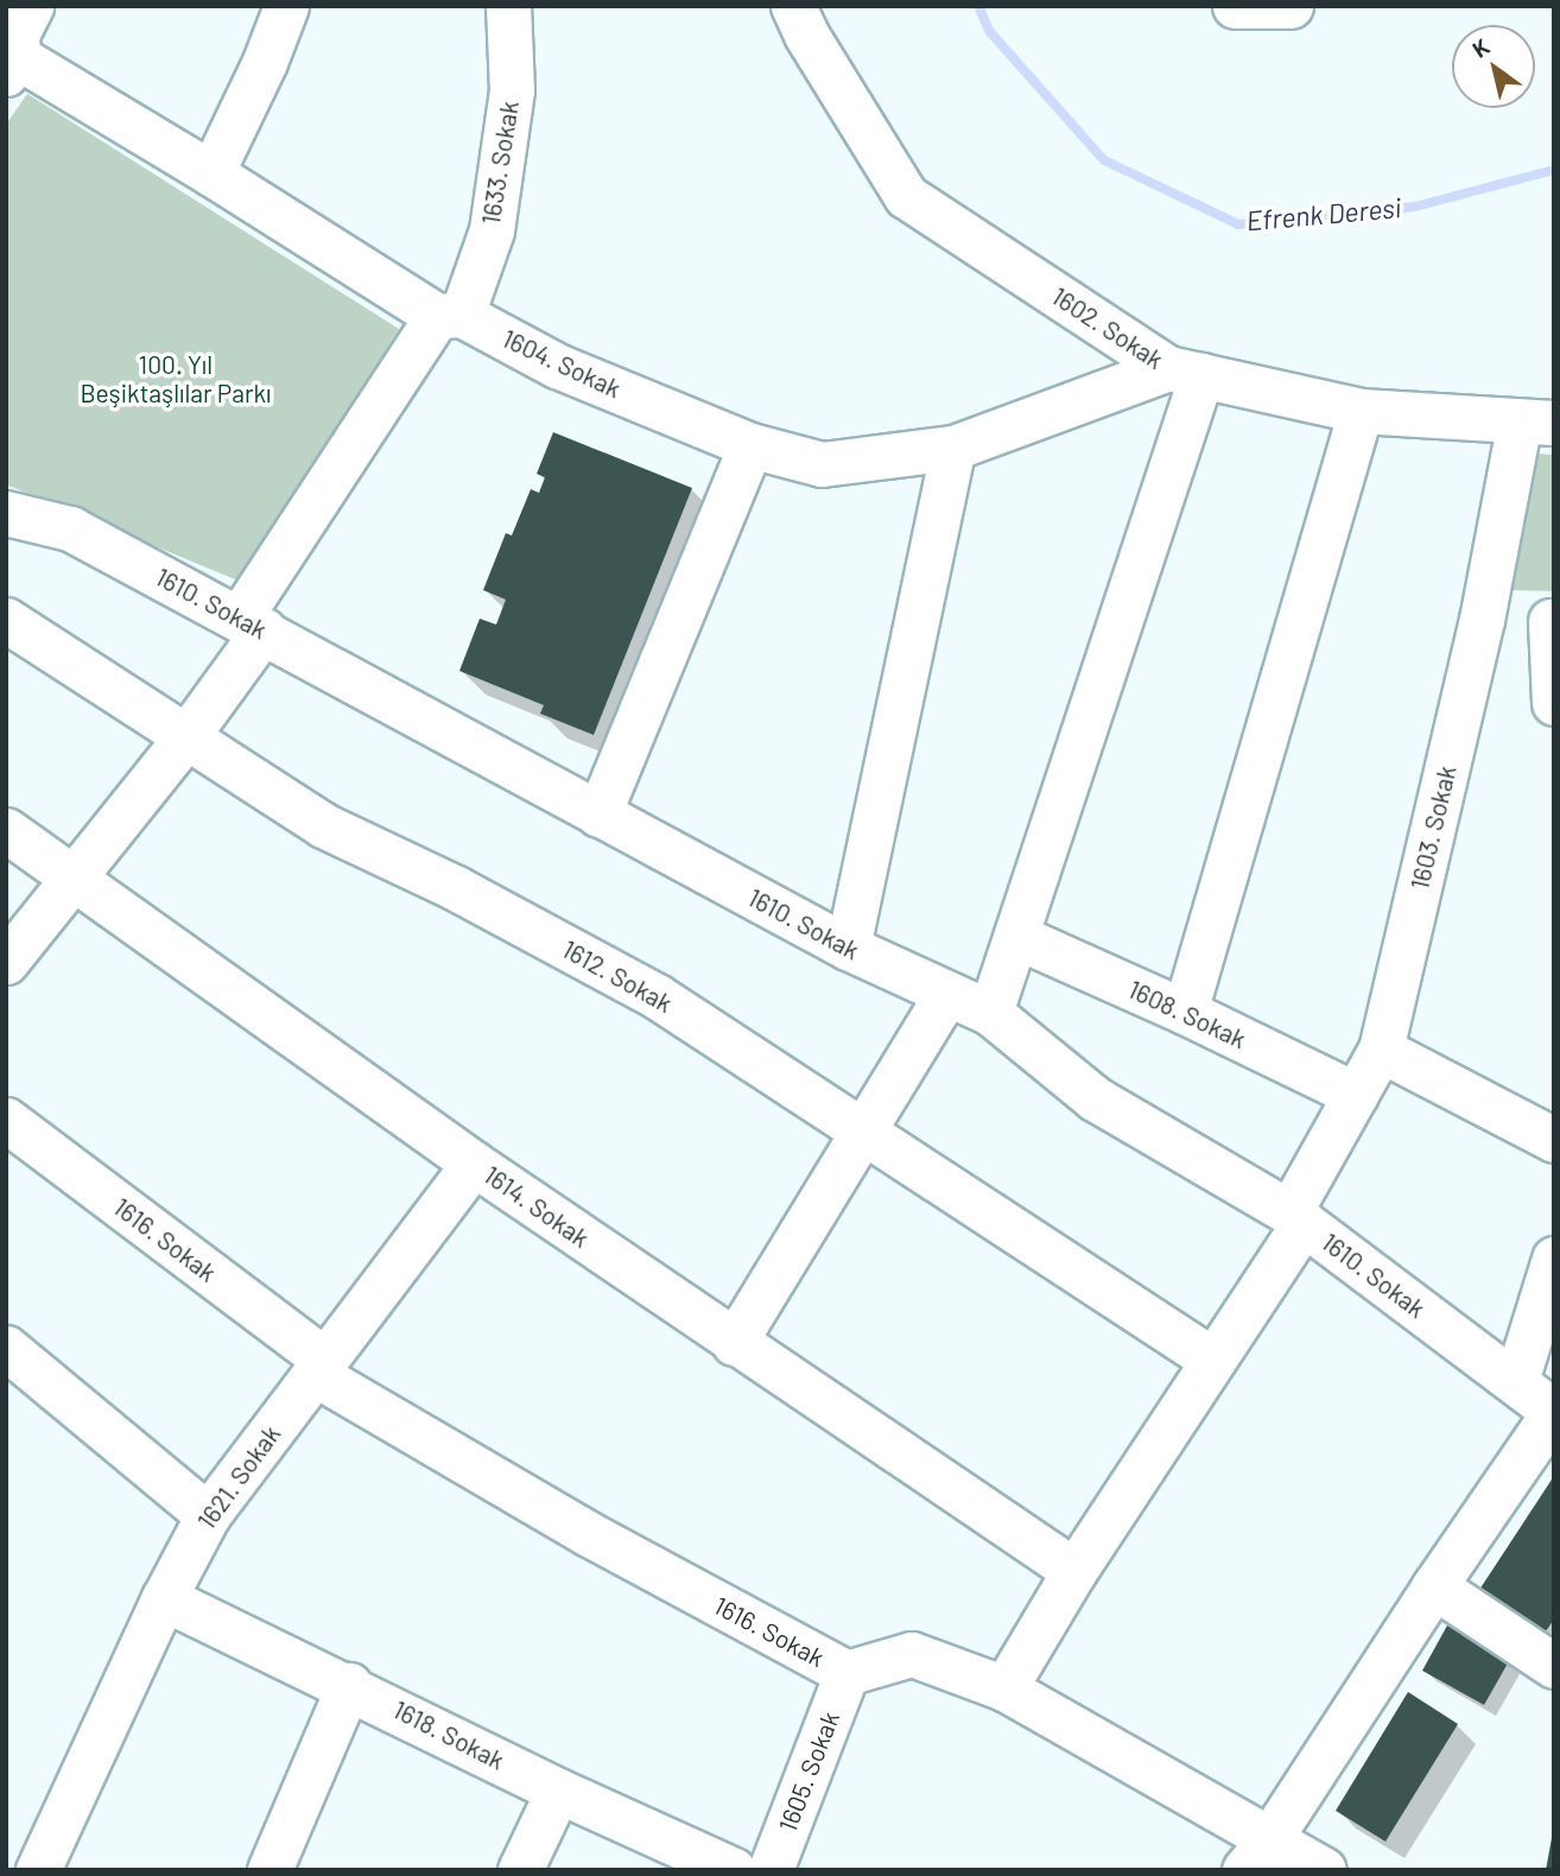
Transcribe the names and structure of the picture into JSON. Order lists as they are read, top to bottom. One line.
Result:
{"streets":{"street":["1633. Sokak","1602. Sokak","1604. Sokak","1610. Sokak","1603. Sokak","1612. Sokak","1608. Sokak","1614. Sokak","1616. Sokak","1621. Sokak","1618. Sokak","1605. Sokak"]},"crossings":[["1633. Sokak","1604. Sokak"],["1633. Sokak","1610. Sokak"],["1633. Sokak","1612. Sokak"],["1633. Sokak","1614. Sokak"],["1602. Sokak","1604. Sokak"],["1602. Sokak","1603. Sokak"],["1610. Sokak","1603. Sokak"],["1603. Sokak","1612. Sokak"],["1603. Sokak","1608. Sokak"],["1603. Sokak","1614. Sokak"],["1603. Sokak","1616. Sokak"],["1614. Sokak","1621. Sokak"],["1616. Sokak","1621. Sokak"],["1616. Sokak","1605. Sokak"],["1621. Sokak","1618. Sokak"]],"water":["Efrenk Deresi"],"parks":["100. Yıl Beşiktaşlılar Parkı"],"north":"top left"}
